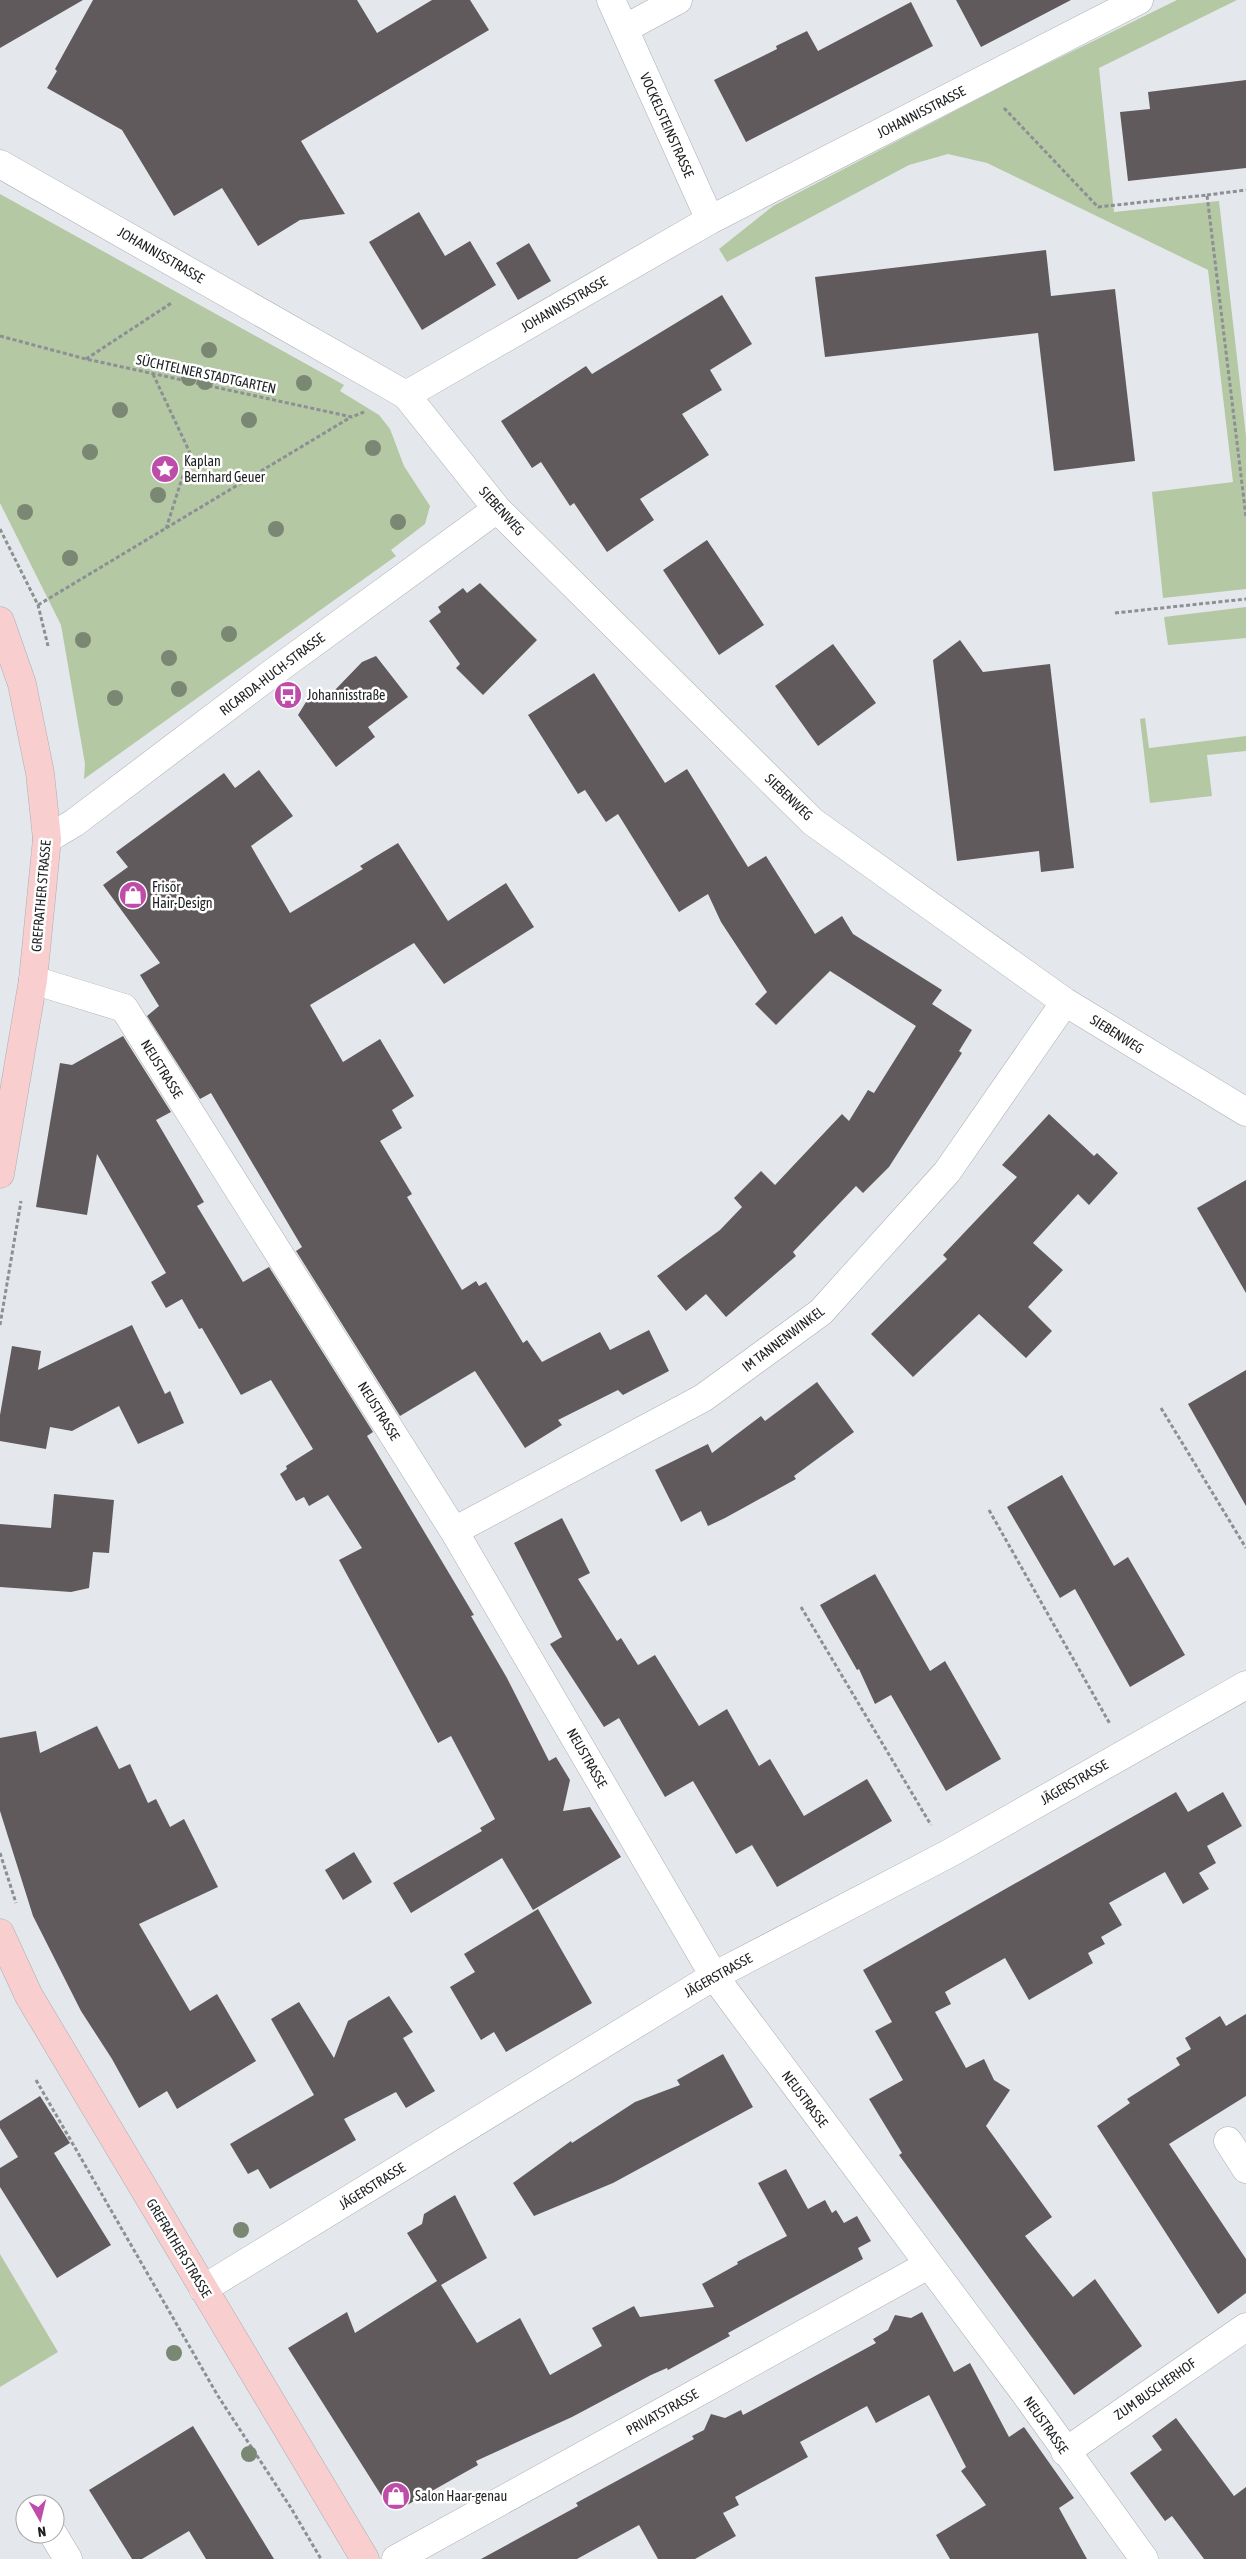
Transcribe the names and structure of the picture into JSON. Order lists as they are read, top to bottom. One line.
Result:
{"streets":{"main road":["GREFRATHER STRASSE"],"street":["JOHANNISSTRASSE","VOCKELSTEINSTRASSE","SIEBENWEG","RICARDA-HUCH-STRASSE","NEUSTRASSE","IM TANNENWINKEL","JÄGERSTRASSE","ZUM BUSCHERHOF","PRIVATSTRASSE"],"path":["SÜCHTELNER STADTGARTEN"]},"crossings":[["JOHANNISSTRASSE","VOCKELSTEINSTRASSE"],["JOHANNISSTRASSE","SIEBENWEG"],["SIEBENWEG","RICARDA-HUCH-STRASSE"],["SIEBENWEG","IM TANNENWINKEL"],["RICARDA-HUCH-STRASSE","GREFRATHER STRASSE"],["GREFRATHER STRASSE","NEUSTRASSE"],["GREFRATHER STRASSE","JÄGERSTRASSE"],["NEUSTRASSE","IM TANNENWINKEL"],["NEUSTRASSE","JÄGERSTRASSE"],["NEUSTRASSE","ZUM BUSCHERHOF"],["NEUSTRASSE","PRIVATSTRASSE"]],"places":{"place":["Kaplan Bernhard Geuer"],"bus stop":["Johannisstraße"],"shop":["Frisör Hair-Design","Salon Haar-genau"]},"north":"bottom"}
